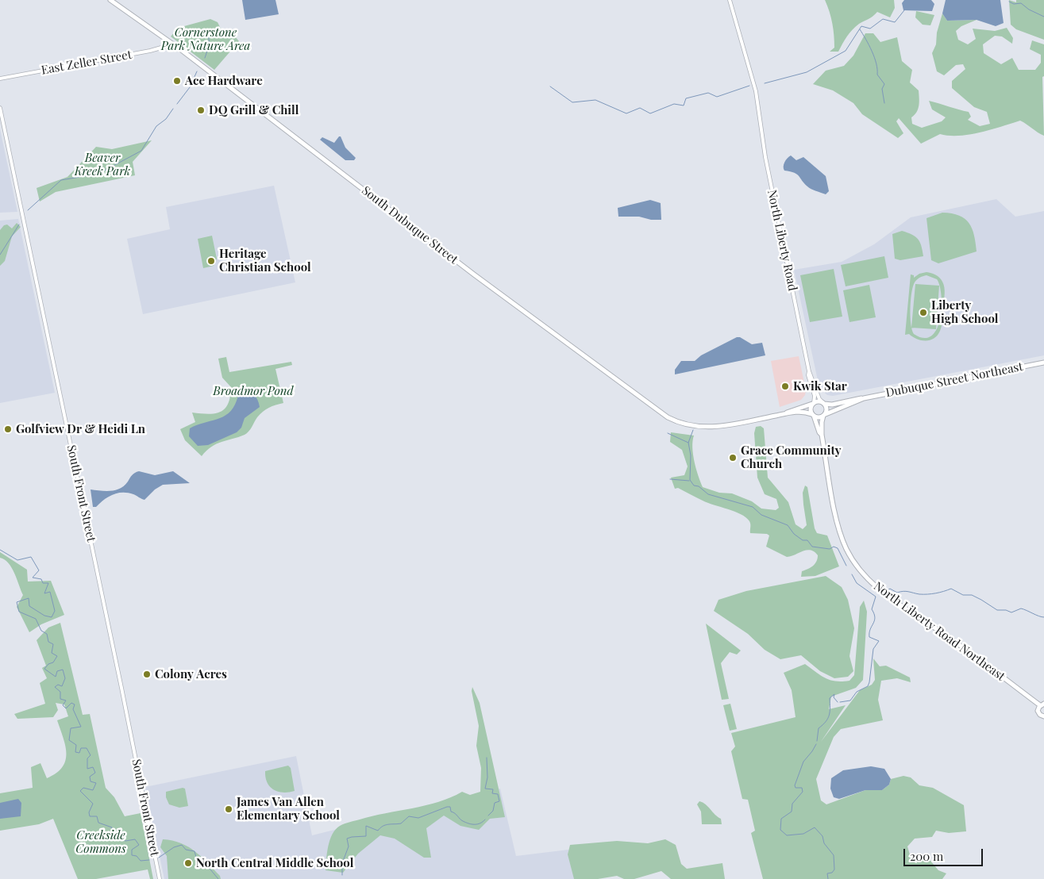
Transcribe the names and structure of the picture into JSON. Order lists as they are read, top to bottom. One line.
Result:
{"streets":{"main road":["South Dubuque Street","Dubuque Street Northeast","North Liberty Road Northeast"],"street":["East Zeller Street","North Liberty Road","South Front Street"]},"crossings":[["East Zeller Street","South Dubuque Street"],["North Liberty Road","Dubuque Street Northeast"],["North Liberty Road","North Liberty Road Northeast"],["Dubuque Street Northeast","North Liberty Road Northeast"]],"parks":["Cornerstone Park Nature Area","Beaver Kreek Park","Broadmor Pond","Creekside Commons"],"places":["Ace Hardware","DQ Grill & Chill","Heritage Christian School","Liberty High School","Kwik Star","Golfview Dr & Heidi Ln","Grace Community Church","Colony Acres","James Van Allen Elementary School","North Central Middle School"],"scale_bar":"200 m"}
